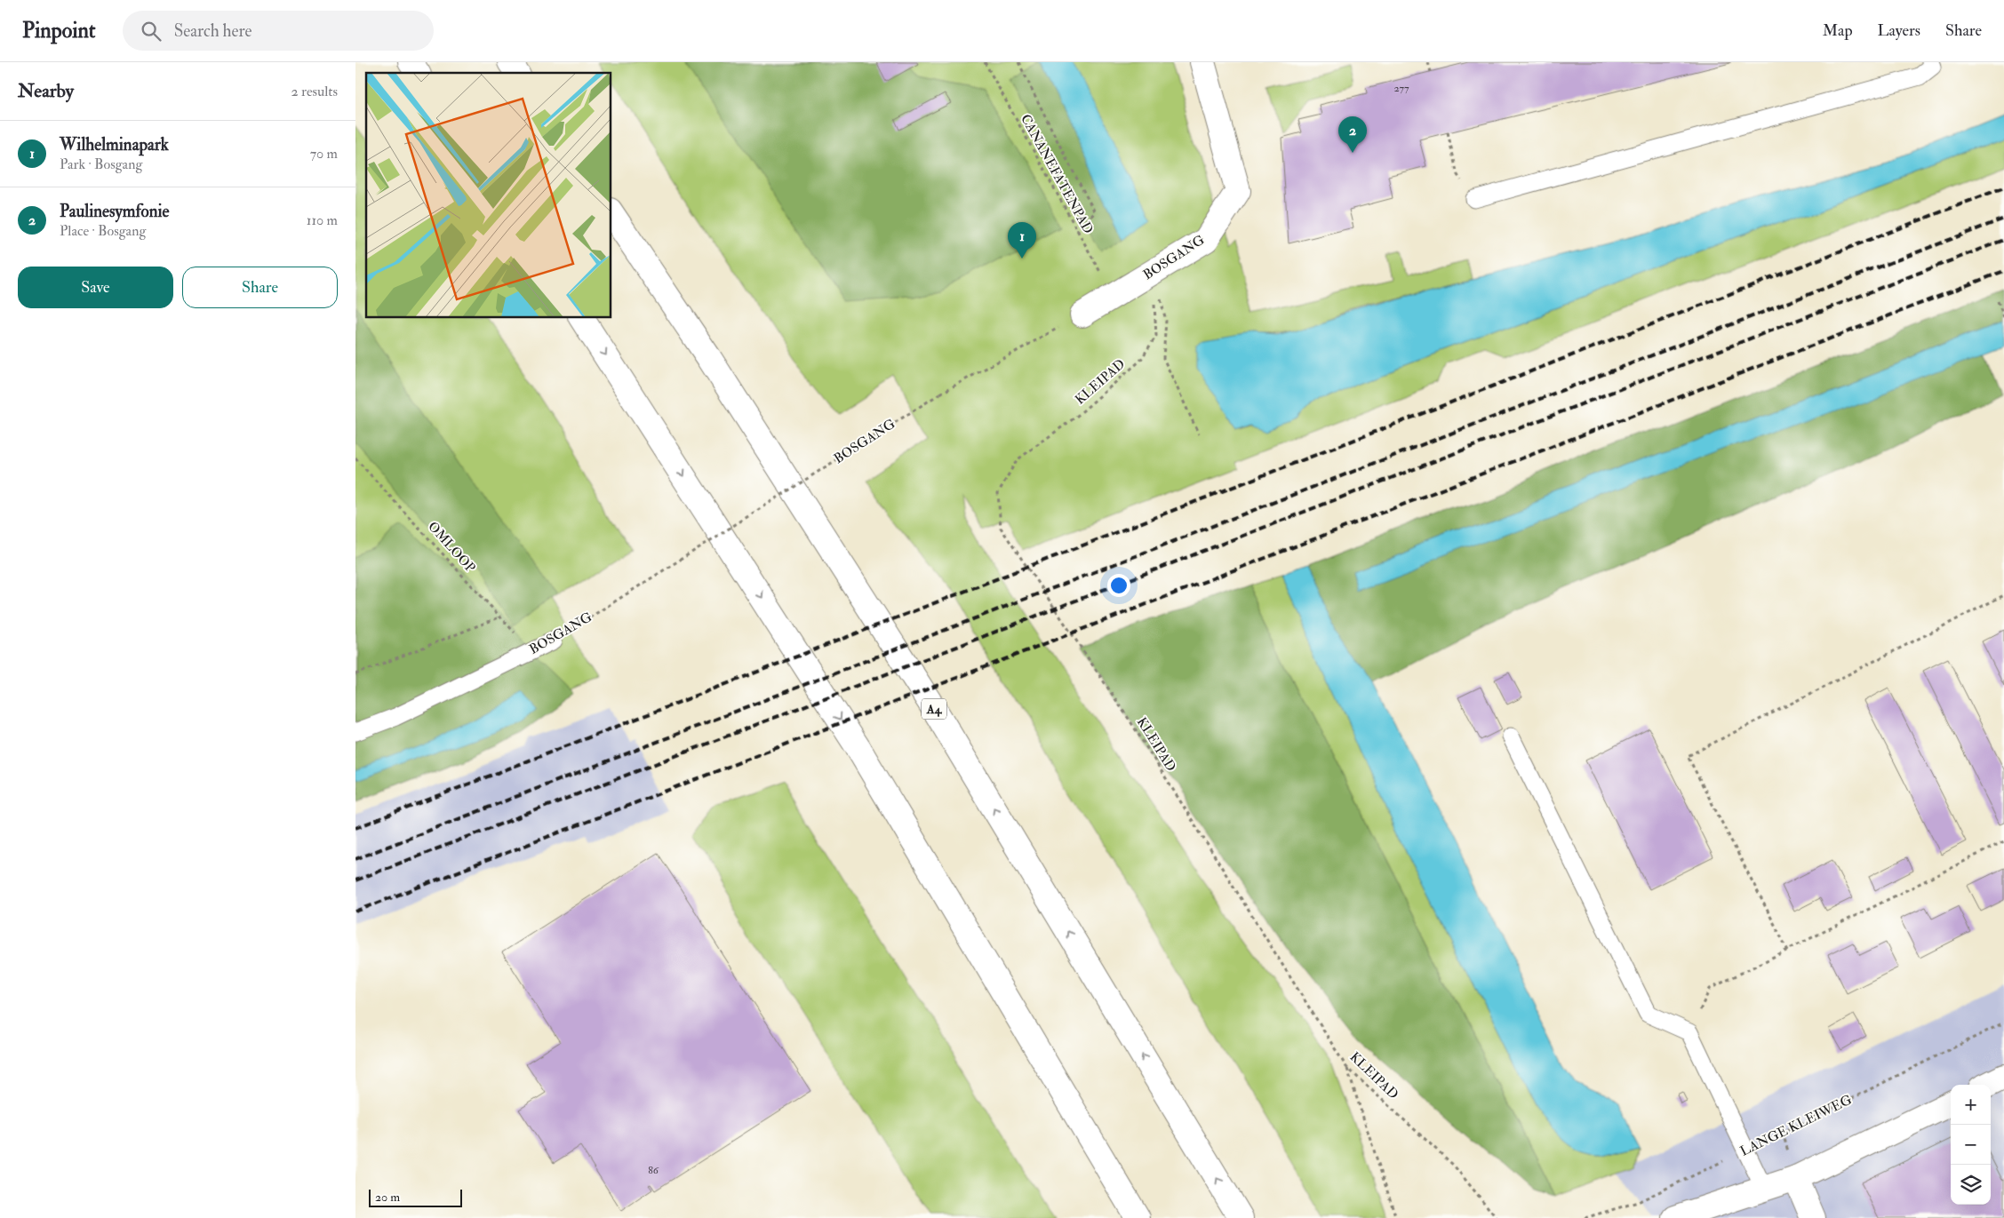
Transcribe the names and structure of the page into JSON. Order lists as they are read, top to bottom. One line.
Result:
{"streets":{"main road":["BOSGANG","A4"],"path":["CANANEFATENPAD","KLEIPAD","OMLOOP","LANGE KLEIWEG"]},"crossings":[["CANANEFATENPAD","BOSGANG"],["BOSGANG","KLEIPAD"],["BOSGANG","OMLOOP"]],"house_numbers":["277","86"],"scale_bar":"20 m","page":{"header":"Pinpoint","search":"Search here","nav":["Map","Layers","Share"],"heading":["Nearby","2 results"],"pins":["2","1"],"list":[{"mark":"1","name":"Wilhelminapark","note":"Park · Bosgang","value":"70 m"},{"mark":"2","name":"Paulinesymfonie","note":"Place · Bosgang","value":"110 m"}],"buttons":["Save","Share"],"map_buttons":["+","−"],"scale":"20 m"}}
